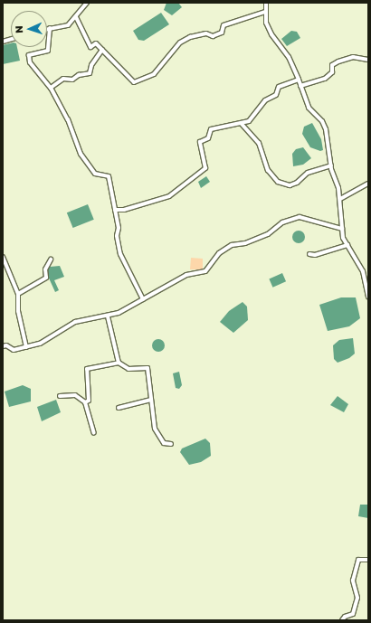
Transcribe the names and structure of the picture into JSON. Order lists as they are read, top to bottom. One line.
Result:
{"north":"left"}
